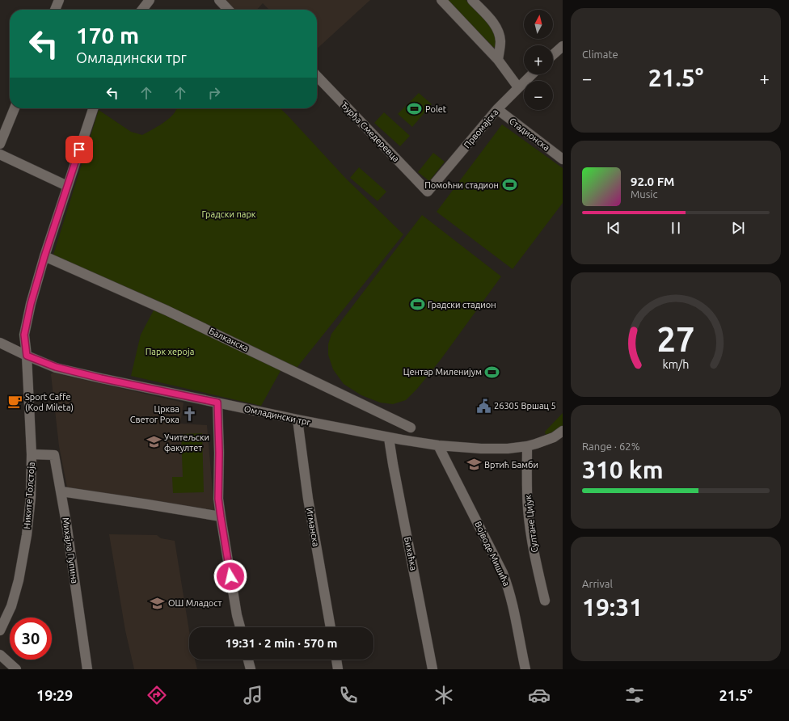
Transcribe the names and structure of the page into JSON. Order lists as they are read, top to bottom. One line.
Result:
{"streets":{"street":["Првомајска","Ђурђа Смедеревца","Стадионска","Балканска","Омладински трг","Никите Толстоја","Султане Цијук","Игманска","Михајла Пупина","Бихаћка","Војводе Мишића"]},"crossings":[["Првомајска","Ђурђа Смедеревца"],["Првомајска","Стадионска"],["Балканска","Никите Толстоја"],["Омладински трг","Никите Толстоја"],["Омладински трг","Султане Цијук"],["Омладински трг","Игманска"],["Омладински трг","Бихаћка"],["Омладински трг","Војводе Мишића"],["Никите Толстоја","Михајла Пупина"]],"parks":["Градски парк","Парк хероја"],"places":{"sports":["Polet","Помоћни стадион","Градски стадион","Центар Миленијум"],"cafe":["Sport Caffe (Kod Mileta)"],"public building":["26305 Вршац 5"],"church":["Црква Светог Рока"],"school or university":["Учитељски факултет","Вртић Бамби","ОШ Младост"]},"north":"top","page":{"tile":["Climate",["Range · 62%","310 km"],["Arrival","19:31"]],"map_buttons":["+","−"],"turn":["170 m","Омладински трг"],"heat":["−","21.5°","+"],"song":["92.0 FM","Music"],"limit":"30","trip":"19:31 · 2 min · 570 m","tabs":["19:29","21.5°"],"gauge":["27","km/h"]}}
